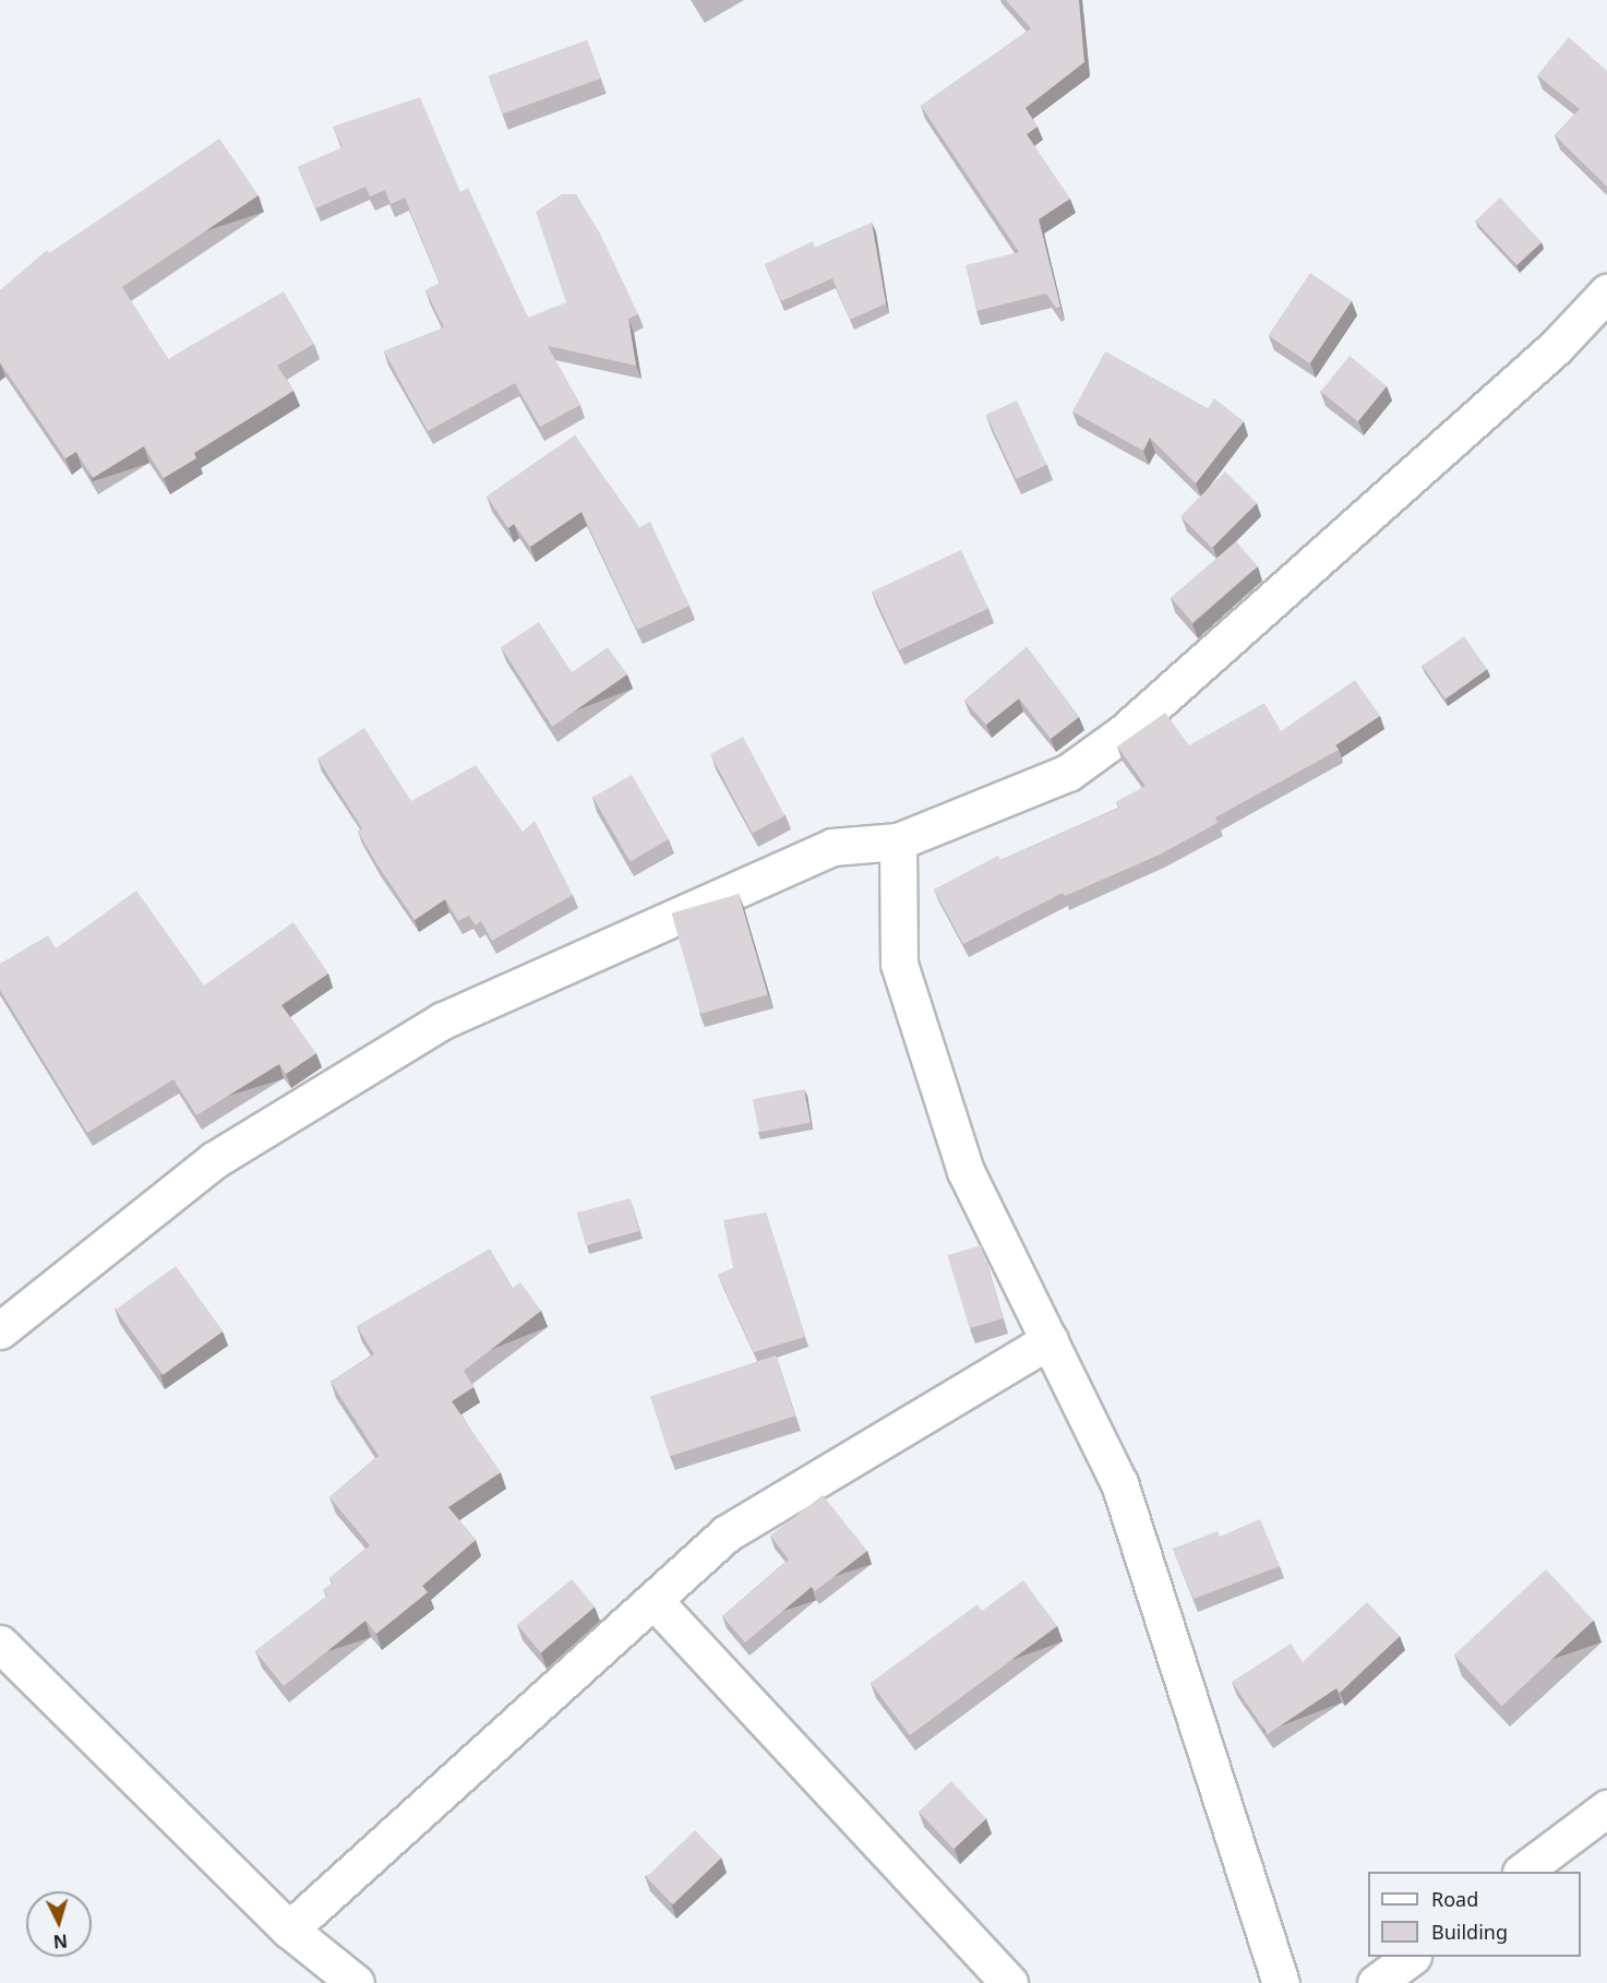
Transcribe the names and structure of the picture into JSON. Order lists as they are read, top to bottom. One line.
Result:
{"legend":["Road","Building"],"north":"bottom"}
